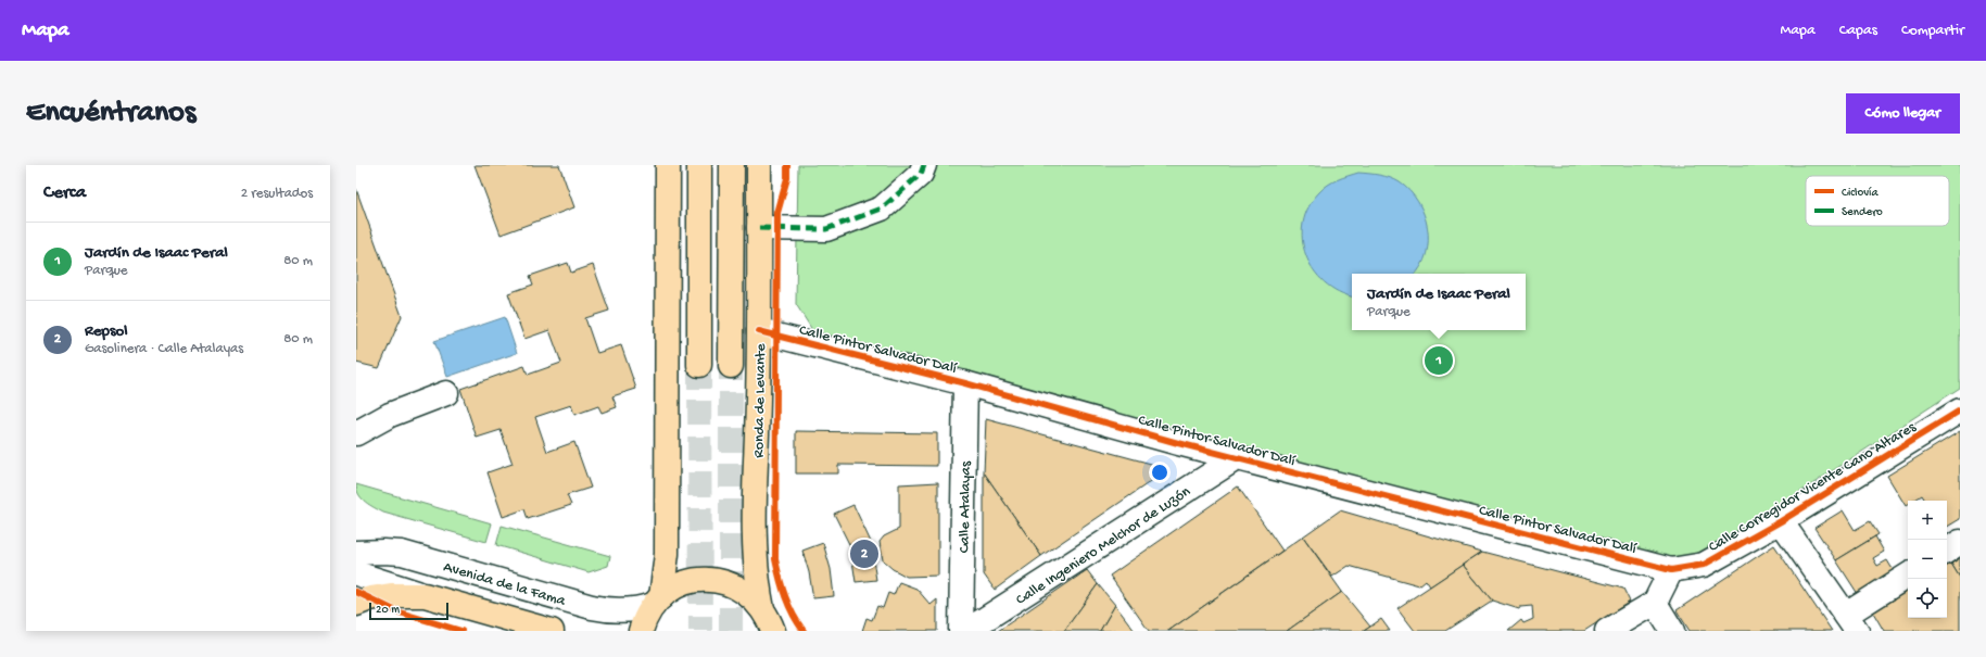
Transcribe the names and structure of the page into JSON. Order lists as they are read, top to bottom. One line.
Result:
{"streets":{"main road":["Ronda de Levante"],"street":["Calle Pintor Salvador Dalí","Calle Corregidor Vicente Cano Altares","Calle Atalayas","Calle Ingeniero Melchor de Luzón","Avenida de la Fama"]},"crossings":[["Calle Pintor Salvador Dalí","Ronda de Levante"],["Calle Pintor Salvador Dalí","Calle Corregidor Vicente Cano Altares"],["Calle Pintor Salvador Dalí","Calle Atalayas"],["Calle Pintor Salvador Dalí","Calle Ingeniero Melchor de Luzón"]],"legend":["Ciclovía","Sendero"],"scale_bar":"20 m","page":{"header":"Mapa","nav":["Mapa","Capas","Compartir"],"buttons":"Cómo llegar","title":"Encuéntranos","heading":["Cerca","2 resultados"],"list":[{"mark":"1","name":"Jardín de Isaac Peral","note":"Parque","value":"80 m"},{"mark":"2","name":"Repsol","note":"Gasolinera · Calle Atalayas","value":"80 m"}],"popup":["Jardín de Isaac Peral","Parque"],"pins":["1","2"],"map_buttons":["+","−"],"scale":"20 m"}}
